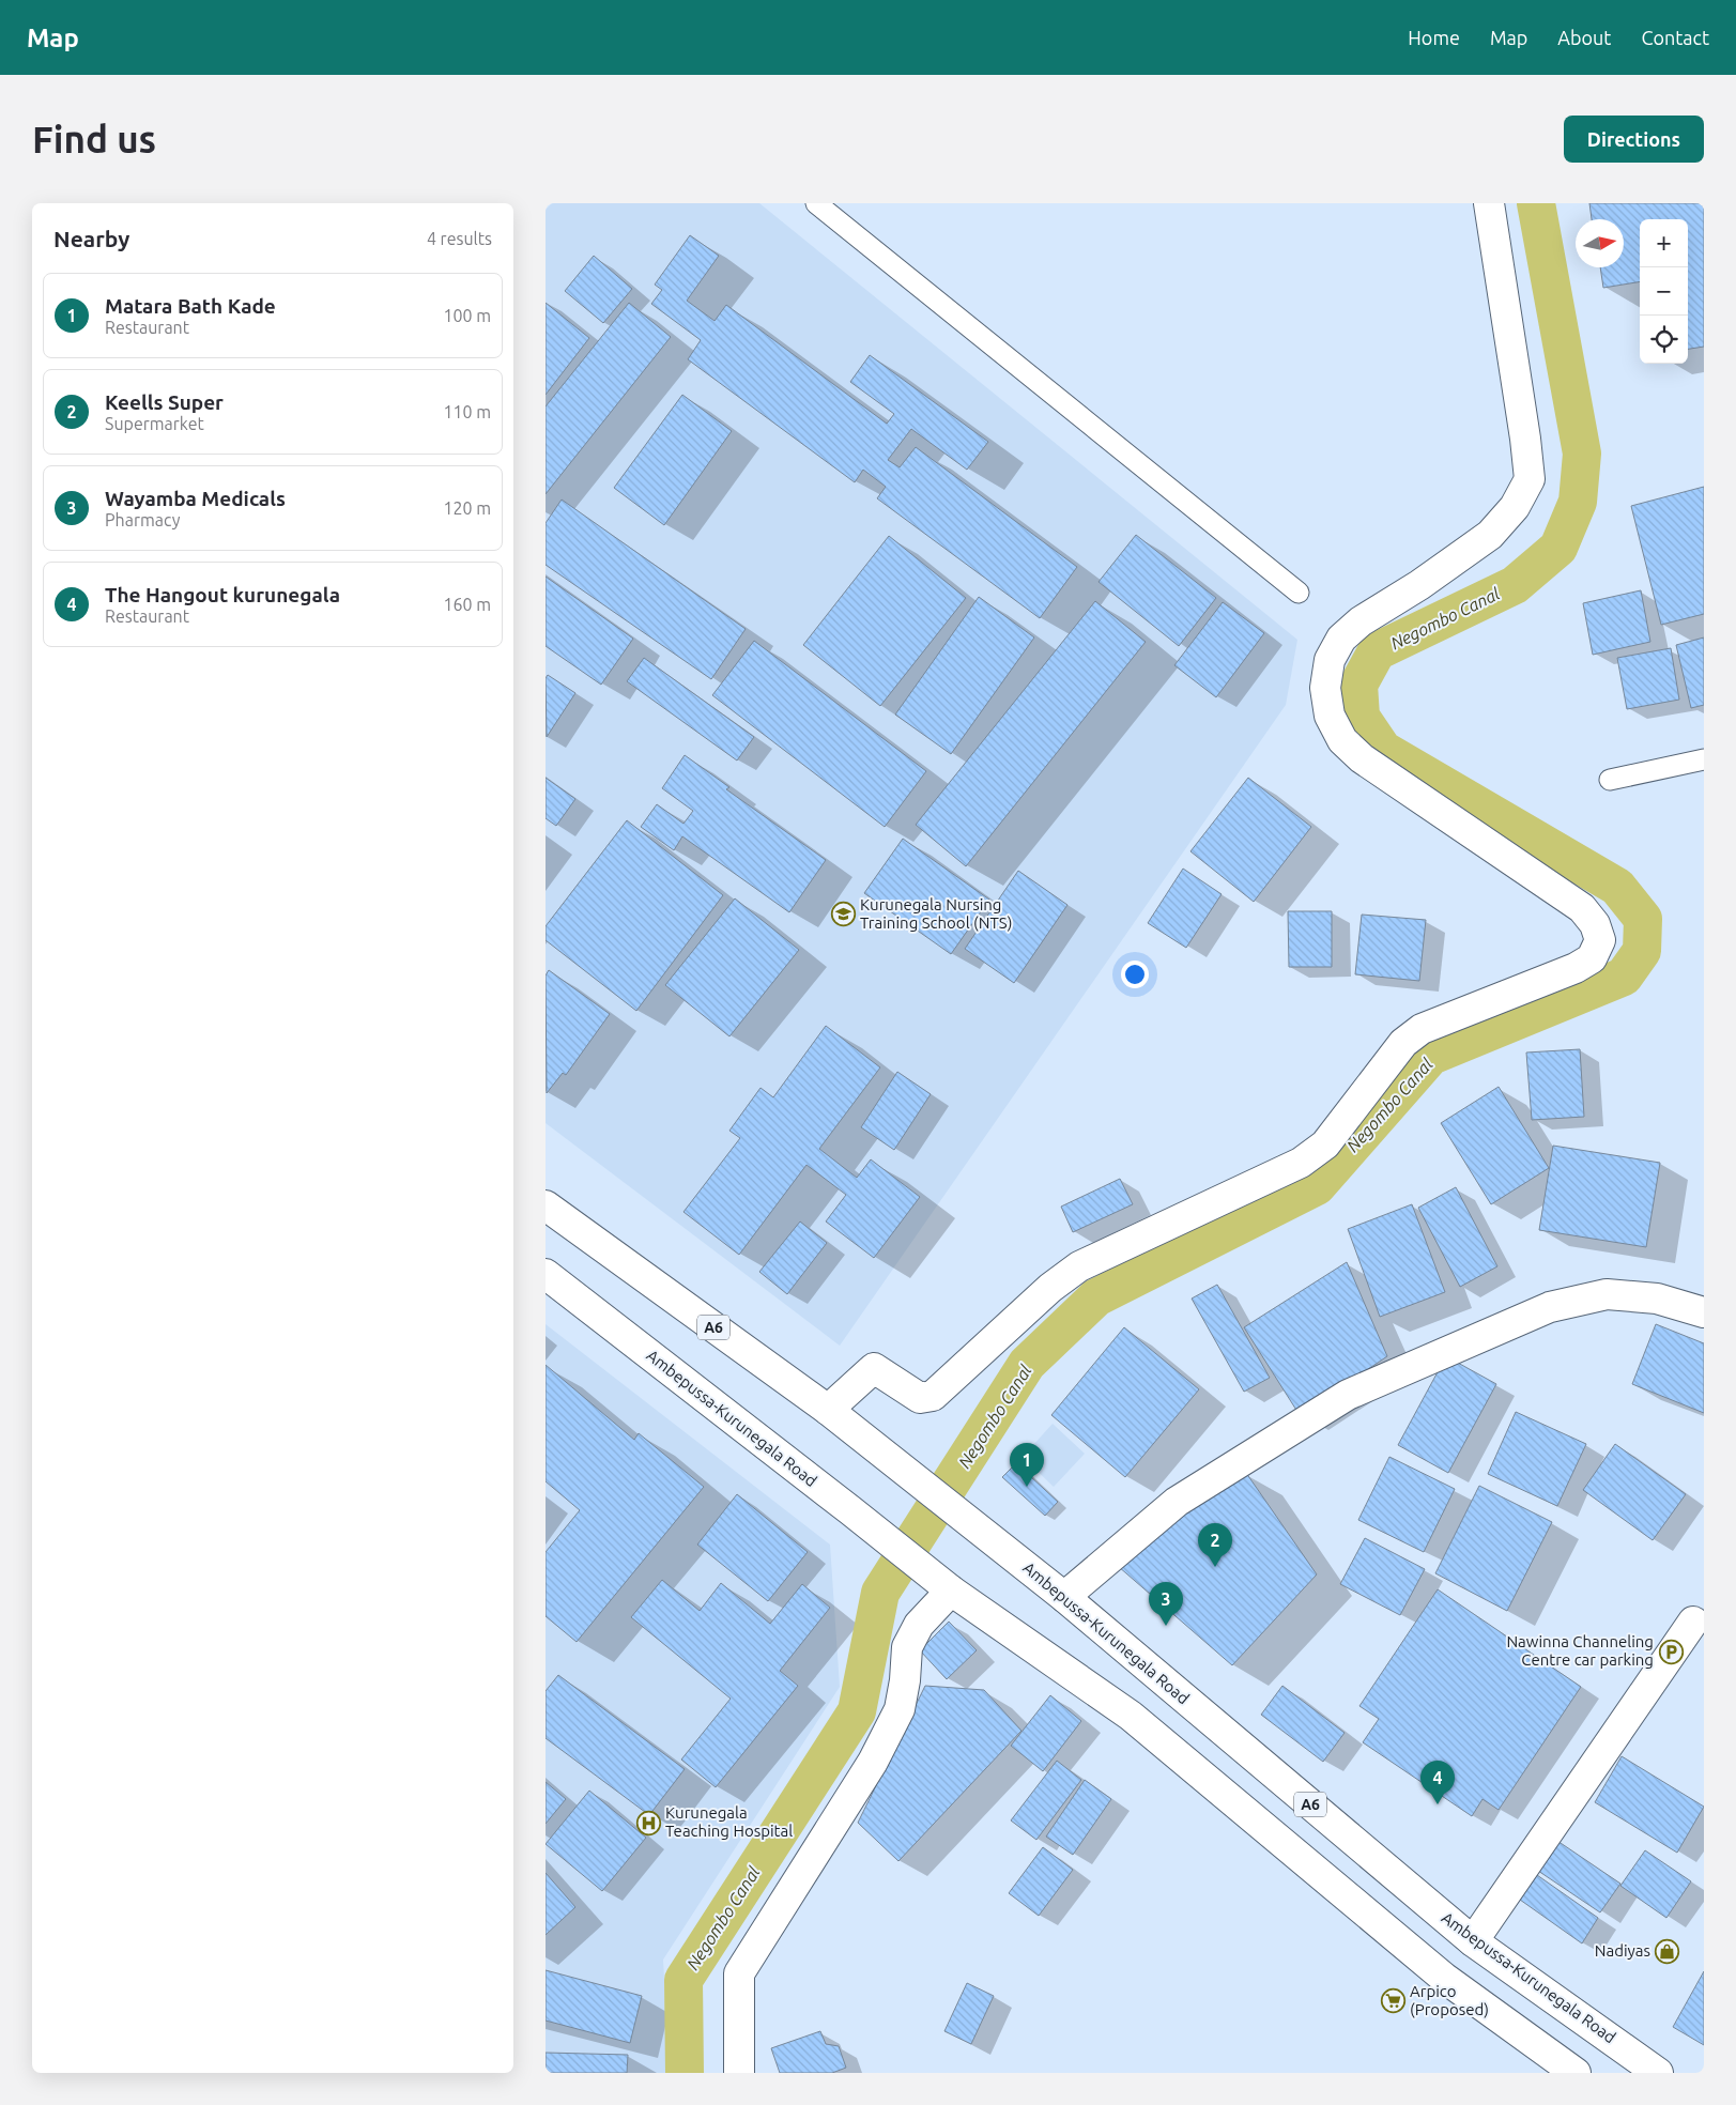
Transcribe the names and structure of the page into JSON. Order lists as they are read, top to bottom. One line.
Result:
{"streets":{"main road":["A6","Ambepussa-Kurunegala Road"]},"water":["Negombo Canal"],"places":{"school or university":["Kurunegala Nursing Training School (NTS)"],"parking":["Nawinna Channeling Centre car parking"],"hospital":["Kurunegala Teaching Hospital"],"shop":["Nadiyas"],"supermarket":["Arpico (Proposed)"]},"north":"right","page":{"header":"Map","nav":["Home","Map","About","Contact"],"buttons":"Directions","title":"Find us","heading":["Nearby","4 results"],"map_buttons":["+","−"],"list":[{"mark":"1","name":"Matara Bath Kade","note":"Restaurant","value":"100 m"},{"mark":"2","name":"Keells Super","note":"Supermarket","value":"110 m"},{"mark":"3","name":"Wayamba Medicals","note":"Pharmacy","value":"120 m"},{"mark":"4","name":"The Hangout kurunegala","note":"Restaurant","value":"160 m"}],"pins":["1","2","3","4"]}}
